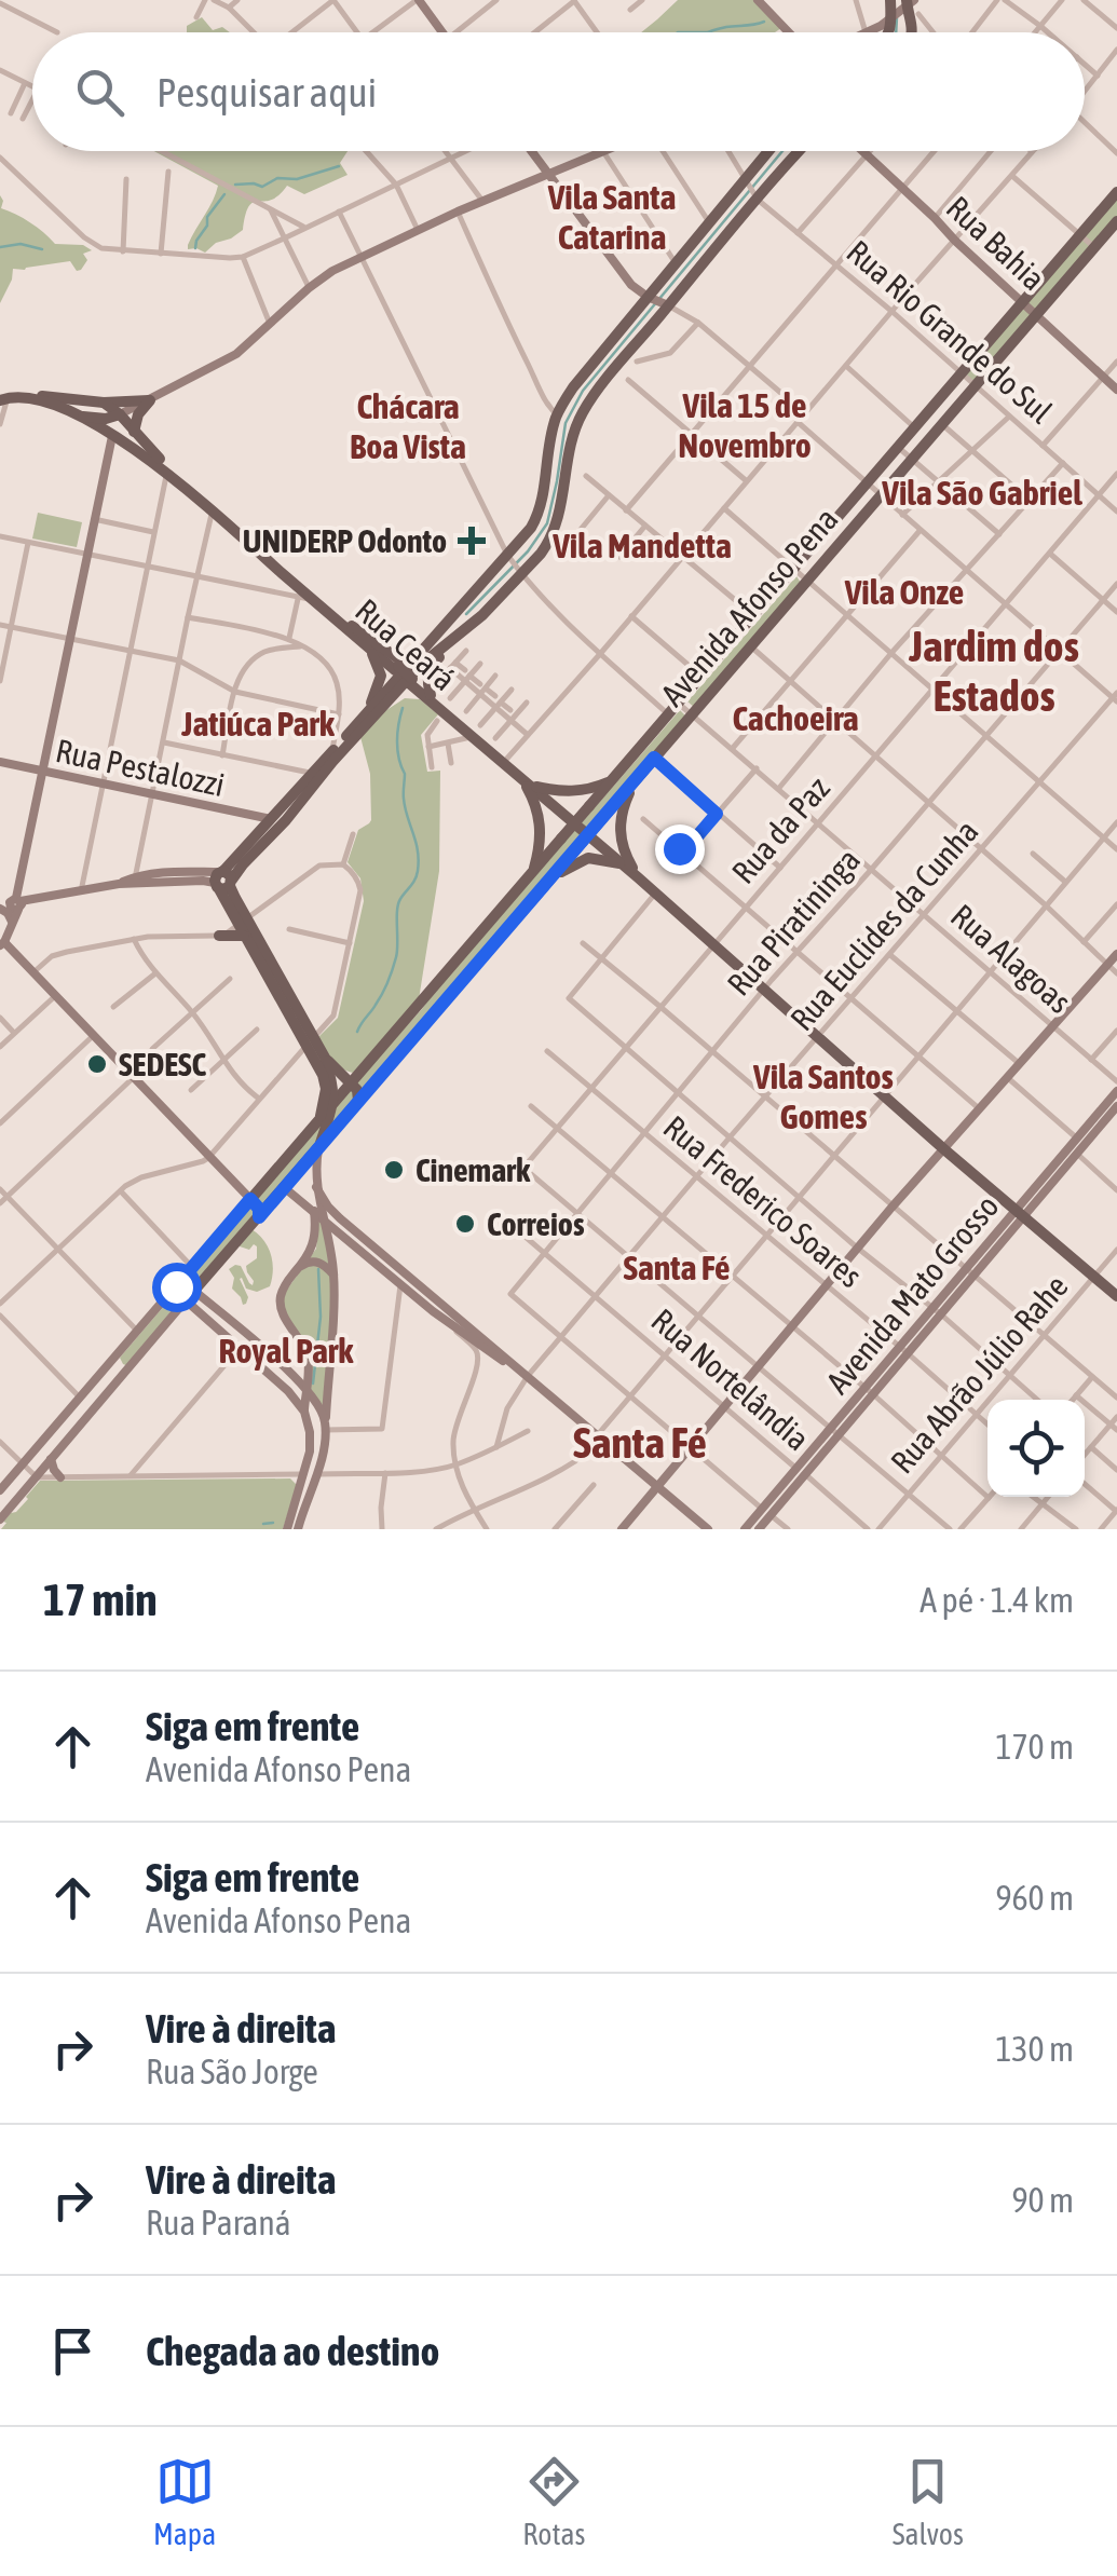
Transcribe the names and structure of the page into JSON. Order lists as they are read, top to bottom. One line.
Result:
{"streets":{"main road":["Avenida Afonso Pena","Rua Ceará"],"street":["Rua Bahia","Rua Rio Grande do Sul","Rua Pestalozzi","Rua da Paz","Rua Piratininga","Rua Euclides da Cunha","Rua Alagoas","Rua Frederico Soares","Avenida Mato Grosso","Rua Abrão Júlio Rahe","Rua Nortelândia"]},"crossings":[["Rua Bahia","Avenida Afonso Pena"],["Rua Rio Grande do Sul","Avenida Afonso Pena"],["Rua Rio Grande do Sul","Rua da Paz"],["Avenida Afonso Pena","Rua Alagoas"],["Rua Ceará","Rua da Paz"],["Rua Ceará","Rua Piratininga"],["Rua Ceará","Rua Euclides da Cunha"],["Rua Ceará","Avenida Mato Grosso"],["Rua Ceará","Rua Abrão Júlio Rahe"],["Rua da Paz","Rua Piratininga"],["Rua da Paz","Rua Alagoas"],["Rua da Paz","Rua Frederico Soares"],["Rua Piratininga","Rua Euclides da Cunha"],["Rua Piratininga","Rua Alagoas"],["Rua Piratininga","Rua Frederico Soares"],["Rua Piratininga","Rua Nortelândia"],["Rua Euclides da Cunha","Rua Alagoas"],["Rua Euclides da Cunha","Rua Frederico Soares"],["Rua Euclides da Cunha","Rua Nortelândia"],["Rua Frederico Soares","Avenida Mato Grosso"],["Rua Frederico Soares","Rua Abrão Júlio Rahe"],["Avenida Mato Grosso","Rua Nortelândia"]],"districts":["Vila Santa Catarina","Vila 15 de Novembro","Chácara Boa Vista","Vila São Gabriel","Vila Mandetta","Vila Onze","Jardim dos Estados","Cachoeira","Jatiúca Park","Vila Santos Gomes","Santa Fé","Royal Park","Santa Fé"],"places":{"health":["UNIDERP Odonto"],"other":["SEDESC","Cinemark","Correios"]},"page":{"search":"Pesquisar aqui","heading":["17 min","A pé · 1.4 km"],"list":[["Siga em frente","Avenida Afonso Pena","170 m"],["Siga em frente","Avenida Afonso Pena","960 m"],["Vire à direita","Rua São Jorge","130 m"],["Vire à direita","Rua Paraná","90 m"],"Chegada ao destino"],"nav":["Mapa","Rotas","Salvos"]}}
